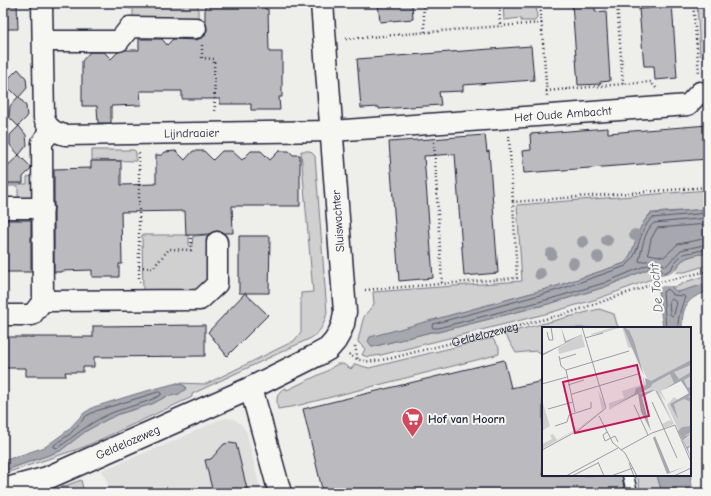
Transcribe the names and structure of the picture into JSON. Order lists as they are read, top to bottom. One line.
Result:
{"streets":{"street":["Het Oude Ambacht","Lijndraaier","Sluiswachter","Geldelozeweg"]},"crossings":[["Het Oude Ambacht","Lijndraaier"],["Het Oude Ambacht","Sluiswachter"],["Lijndraaier","Sluiswachter"],["Sluiswachter","Geldelozeweg"]],"water":["De Tocht"],"places":{"supermarket":["Hof van Hoorn"]}}
